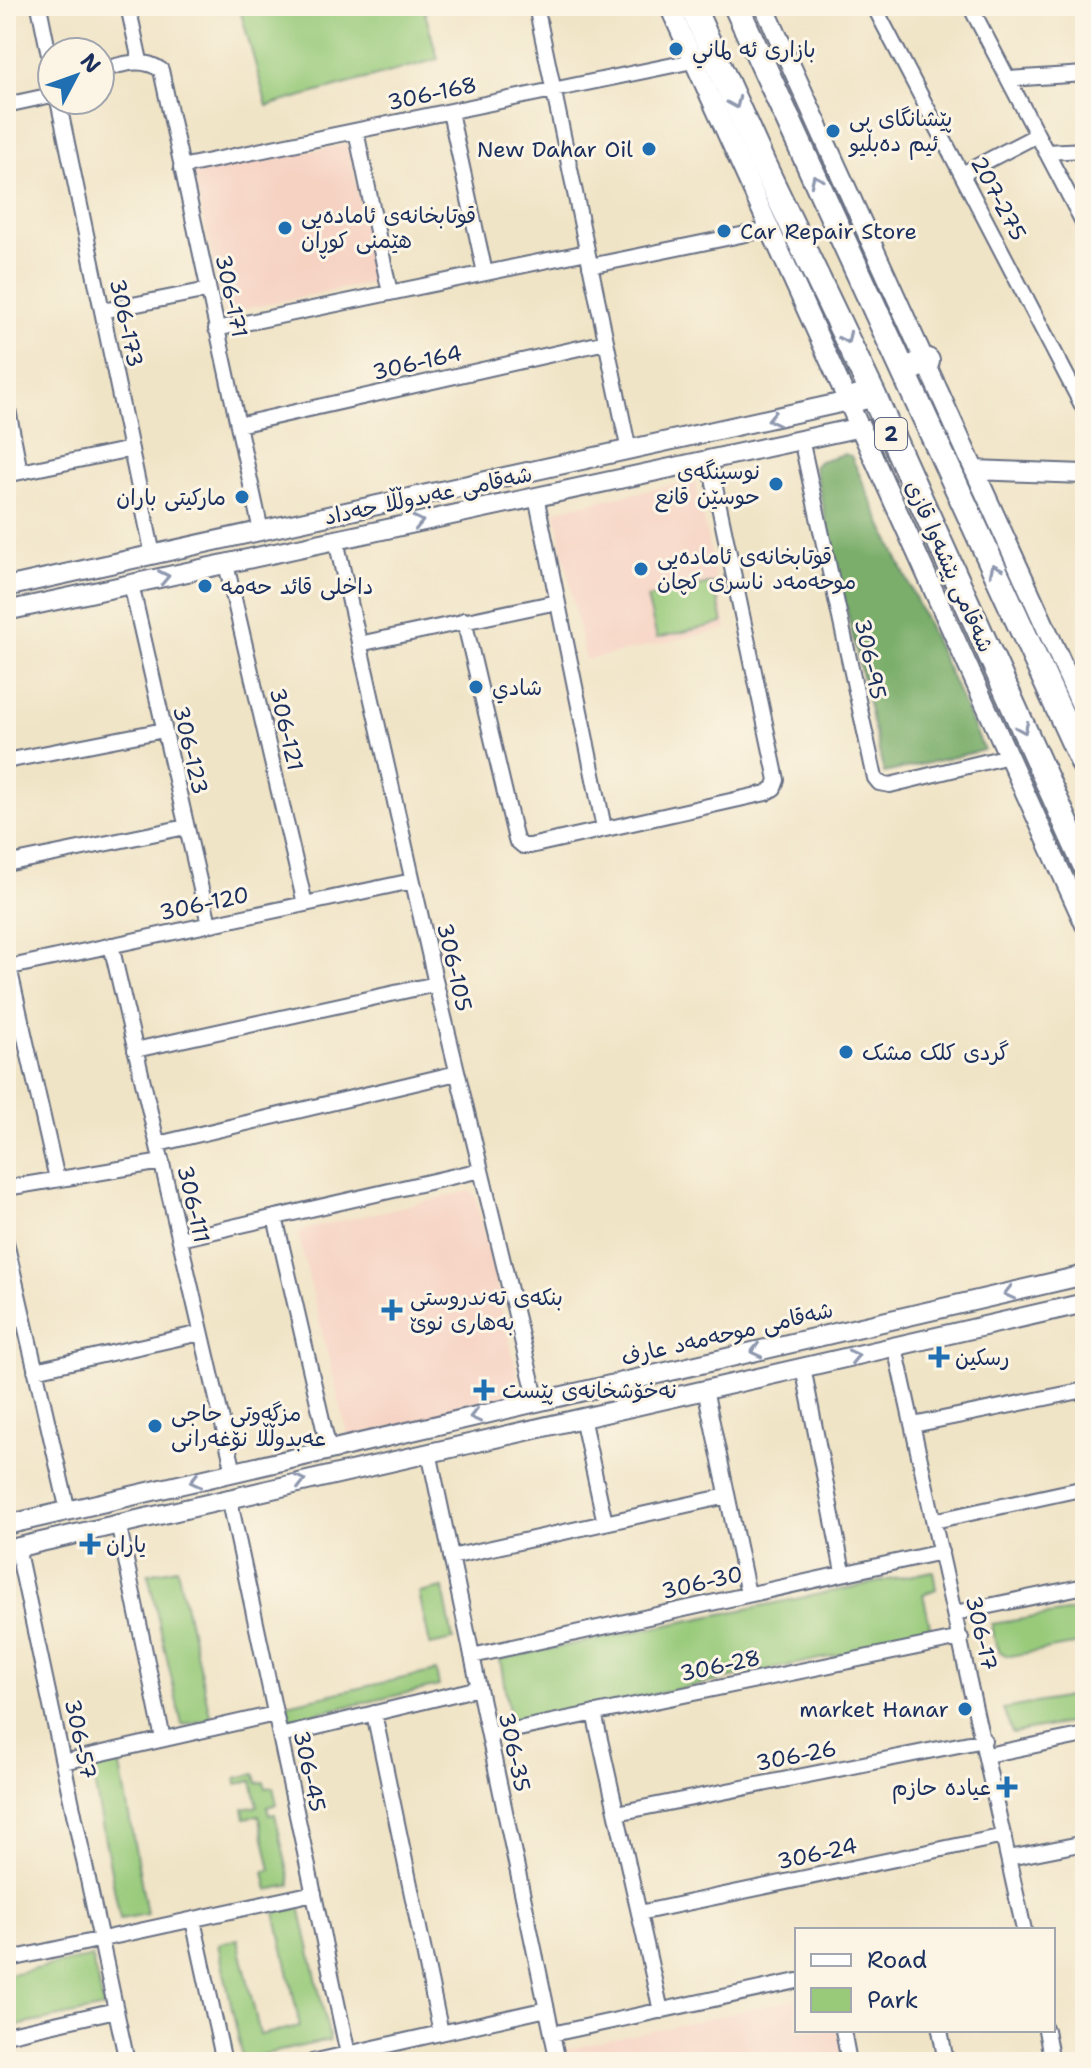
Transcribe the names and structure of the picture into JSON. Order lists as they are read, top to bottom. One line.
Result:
{"streets":{"highway":["2","شەقامی پێشەوا قازی"],"street":["306-168","207-275","306-171","306-173","306-164","شەقامی عەبدوڵڵا حەداد","306-95","306-121","306-123","306-120","306-105","306-111","شەقامی موحەمەد عارف","306-30","306-17","306-28","306-57","306-35","306-26","306-45","306-24"]},"crossings":[["306-168","306-171"],["306-168","شەقامی پێشەوا قازی"],["306-171","306-164"],["306-171","شەقامی عەبدوڵڵا حەداد"],["306-173","شەقامی عەبدوڵڵا حەداد"],["شەقامی عەبدوڵڵا حەداد","شەقامی پێشەوا قازی"],["شەقامی عەبدوڵڵا حەداد","306-95"],["شەقامی عەبدوڵڵا حەداد","306-121"],["شەقامی عەبدوڵڵا حەداد","306-123"],["شەقامی عەبدوڵڵا حەداد","306-105"],["306-121","306-120"],["306-123","306-120"],["306-120","306-105"],["306-120","306-111"],["306-105","شەقامی موحەمەد عارف"],["306-111","شەقامی موحەمەد عارف"],["306-30","306-17"],["306-30","306-35"],["306-17","306-28"],["306-17","306-26"],["306-17","306-24"],["306-28","306-35"]],"places":{"other":["بازارى ئه لماني","پێشانگای بی ئیم دەبڵیو","New Dahar Oil","قوتابخانەی ئامادەیی هێمنی کوڕان","Car Repair Store","نوسینگەی حوسێن قانع","ماركيتى باران","قوتابخانەی ئامادەیی موحەمەد ناسری کچان","داخلی قائد حەمە","شادي","گردی کلک مشک","مزگەوتی حاجی عەبدوڵڵا نۆغەرانی","market Hanar"],"health":["بنکەی تەندروستی بەهاری نوێ","رسکین","نەخۆشخانەی پێست","یاران","عياده حازم"]},"legend":["Road","Park"],"north":"top right"}
